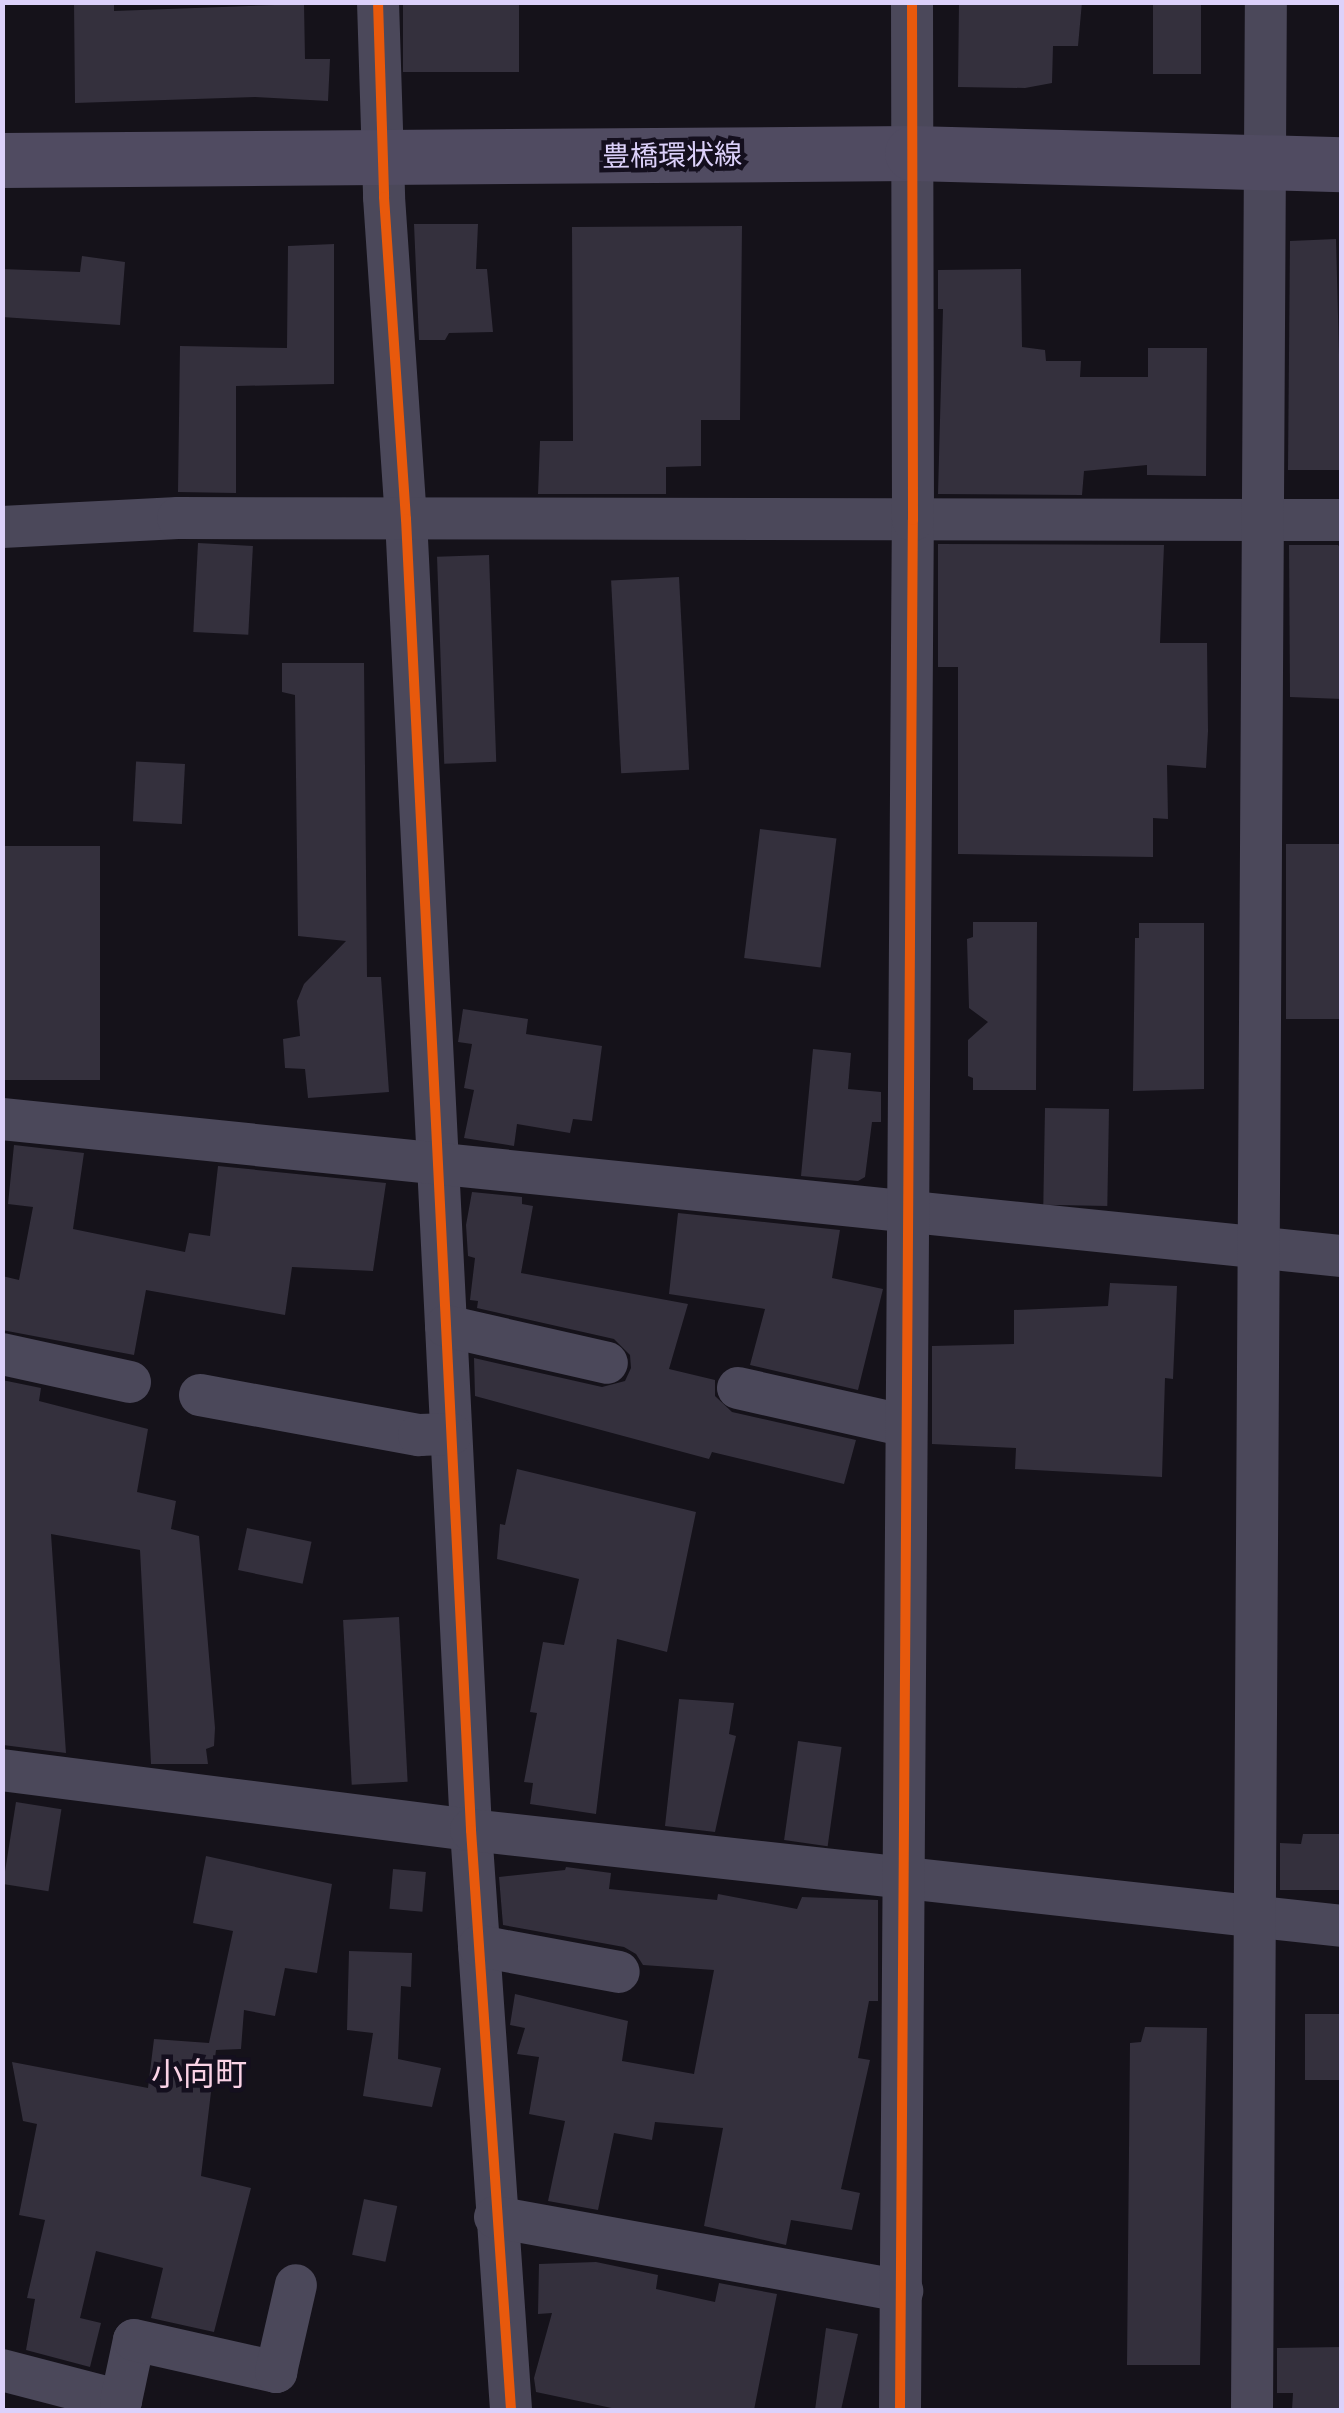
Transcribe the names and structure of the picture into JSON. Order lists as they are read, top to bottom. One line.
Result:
{"streets":{"main road":["豊橋環状線"]},"districts":["小向町"]}
